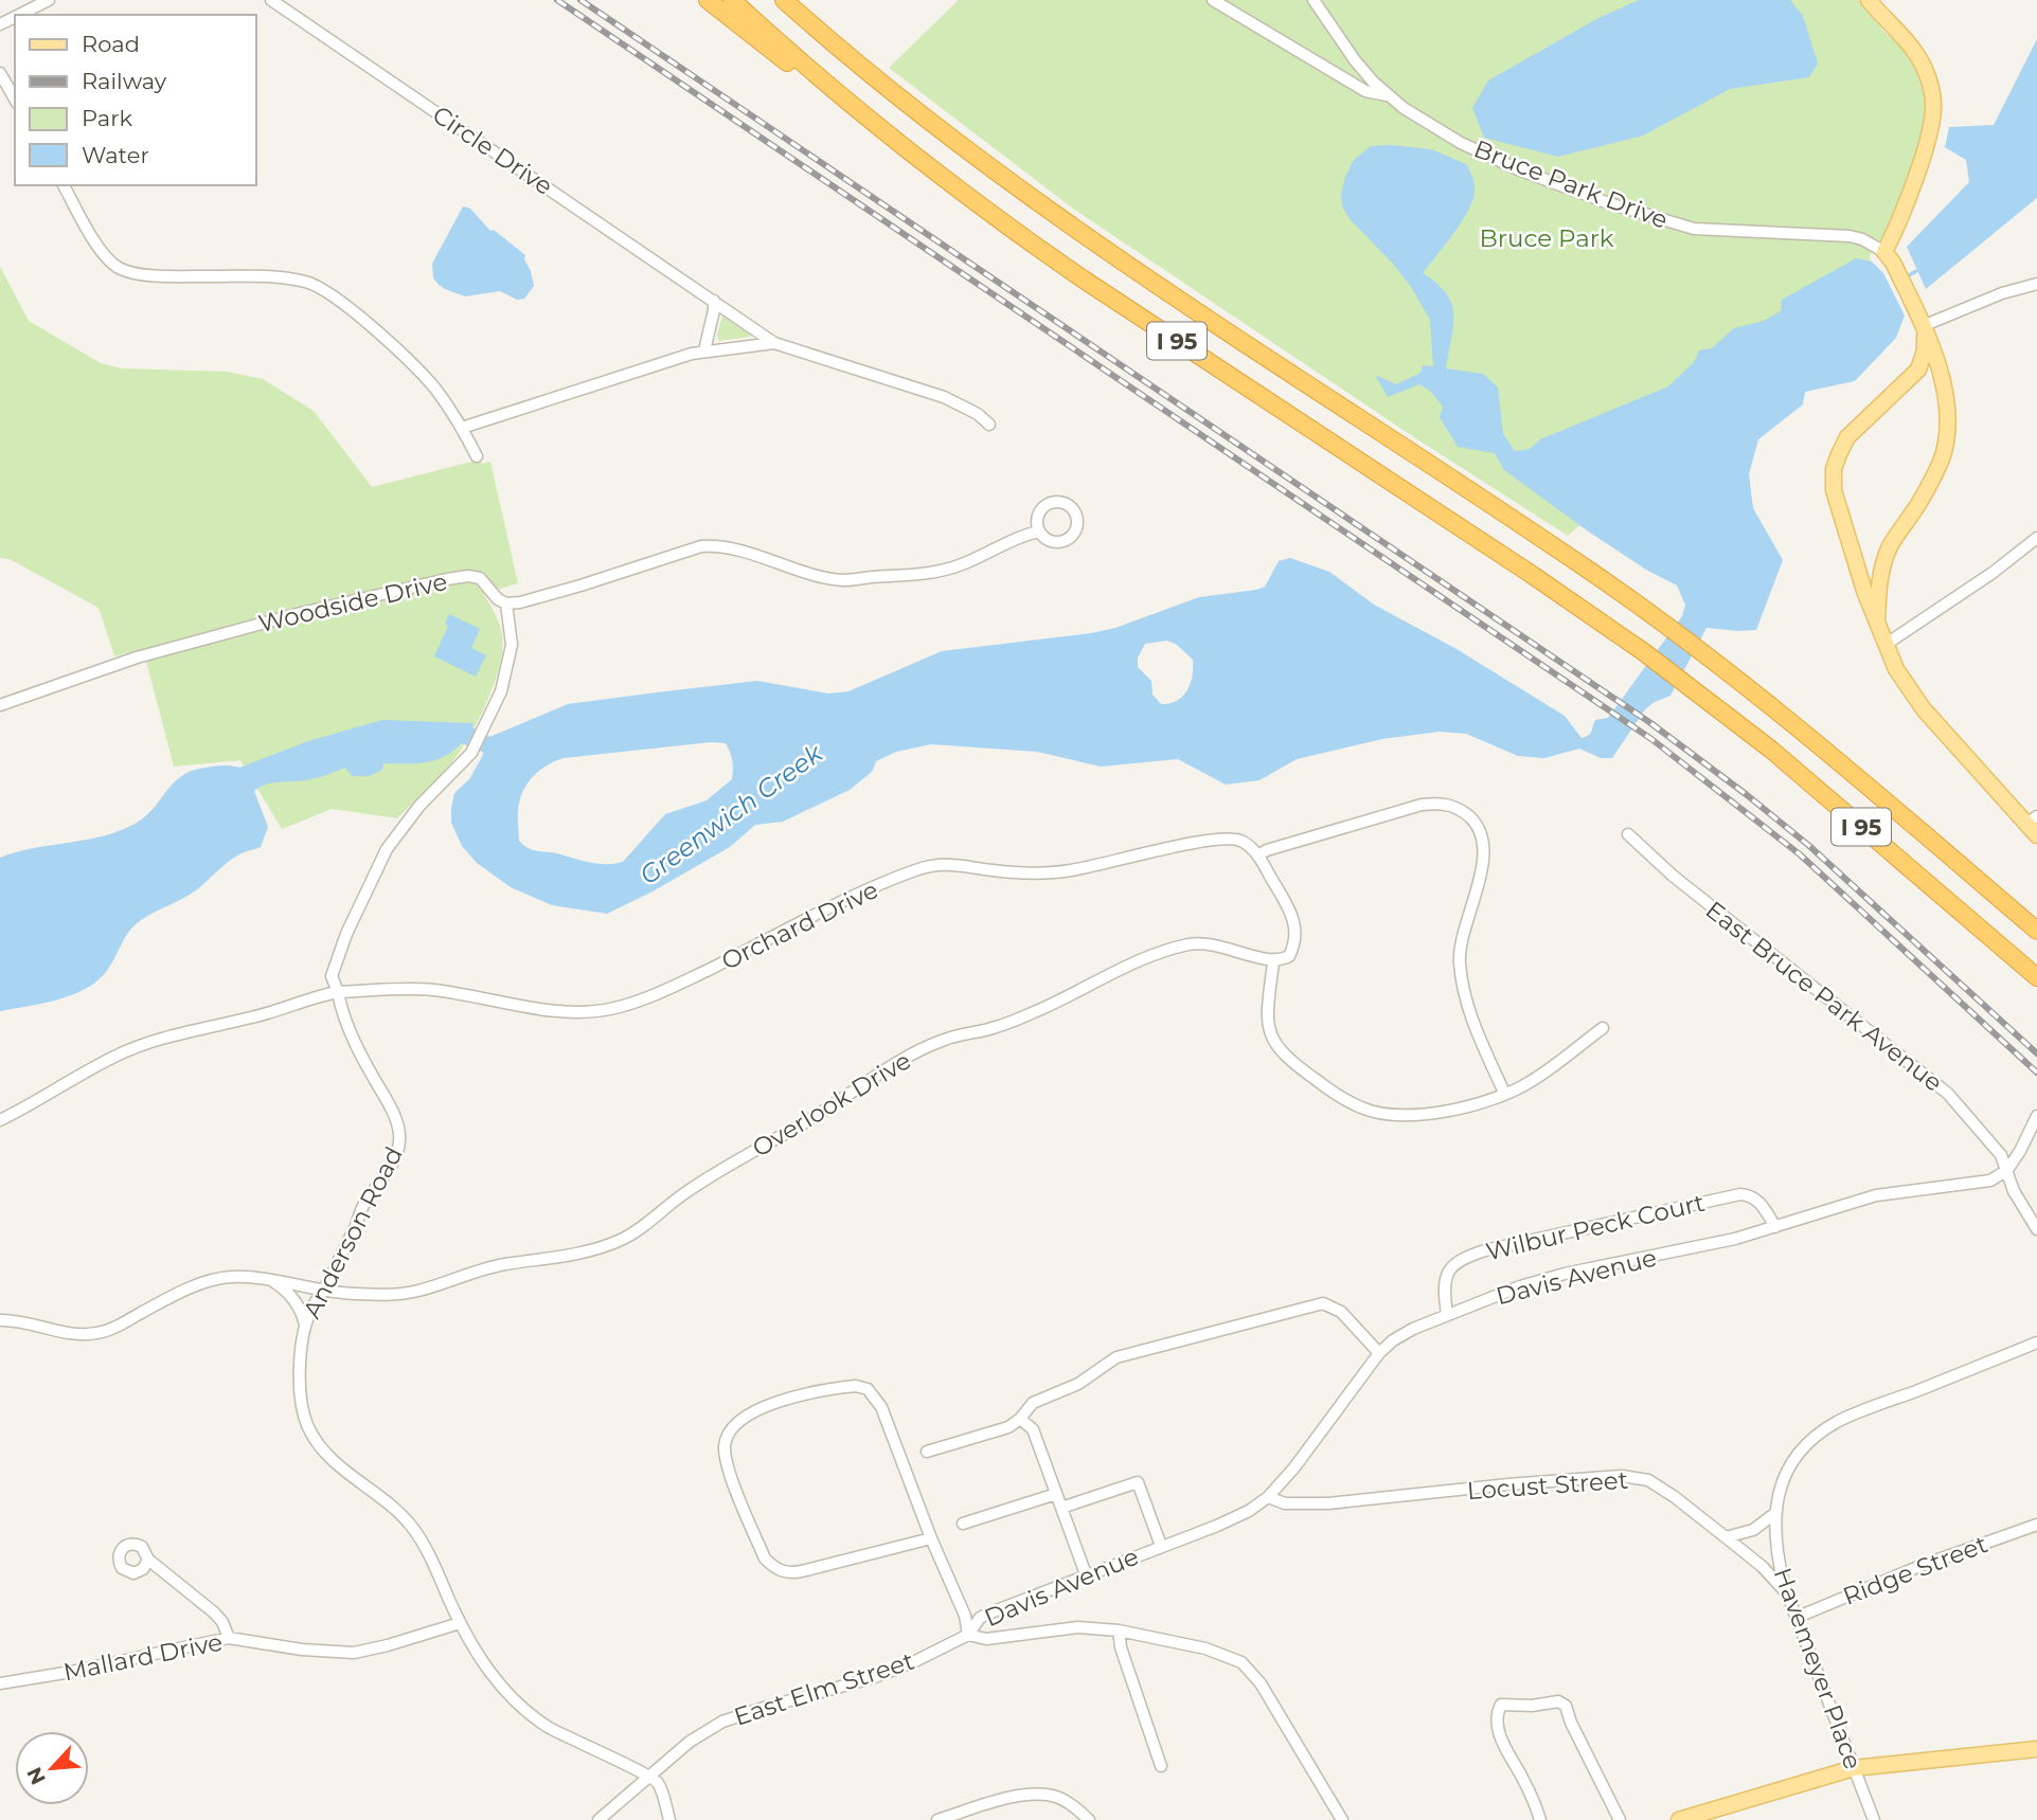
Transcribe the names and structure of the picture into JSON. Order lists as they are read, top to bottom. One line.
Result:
{"streets":{"highway":["I 95"],"street":["Circle Drive","Bruce Park Drive","Woodside Drive","Orchard Drive","East Bruce Park Avenue","Overlook Drive","Wilbur Peck Court","Anderson Road","Davis Avenue","Locust Street","Ridge Street","Mallard Drive","Havemeyer Place","East Elm Street"]},"crossings":[["Woodside Drive","Anderson Road"],["Orchard Drive","Anderson Road"],["East Bruce Park Avenue","Davis Avenue"],["Overlook Drive","Anderson Road"],["Wilbur Peck Court","Davis Avenue"],["Anderson Road","Mallard Drive"],["Anderson Road","East Elm Street"],["Davis Avenue","Locust Street"],["Davis Avenue","East Elm Street"],["Locust Street","Havemeyer Place"],["Ridge Street","Havemeyer Place"]],"water":["Greenwich Creek"],"parks":["Bruce Park"],"legend":["Road","Railway","Park","Water"],"north":"bottom left"}
